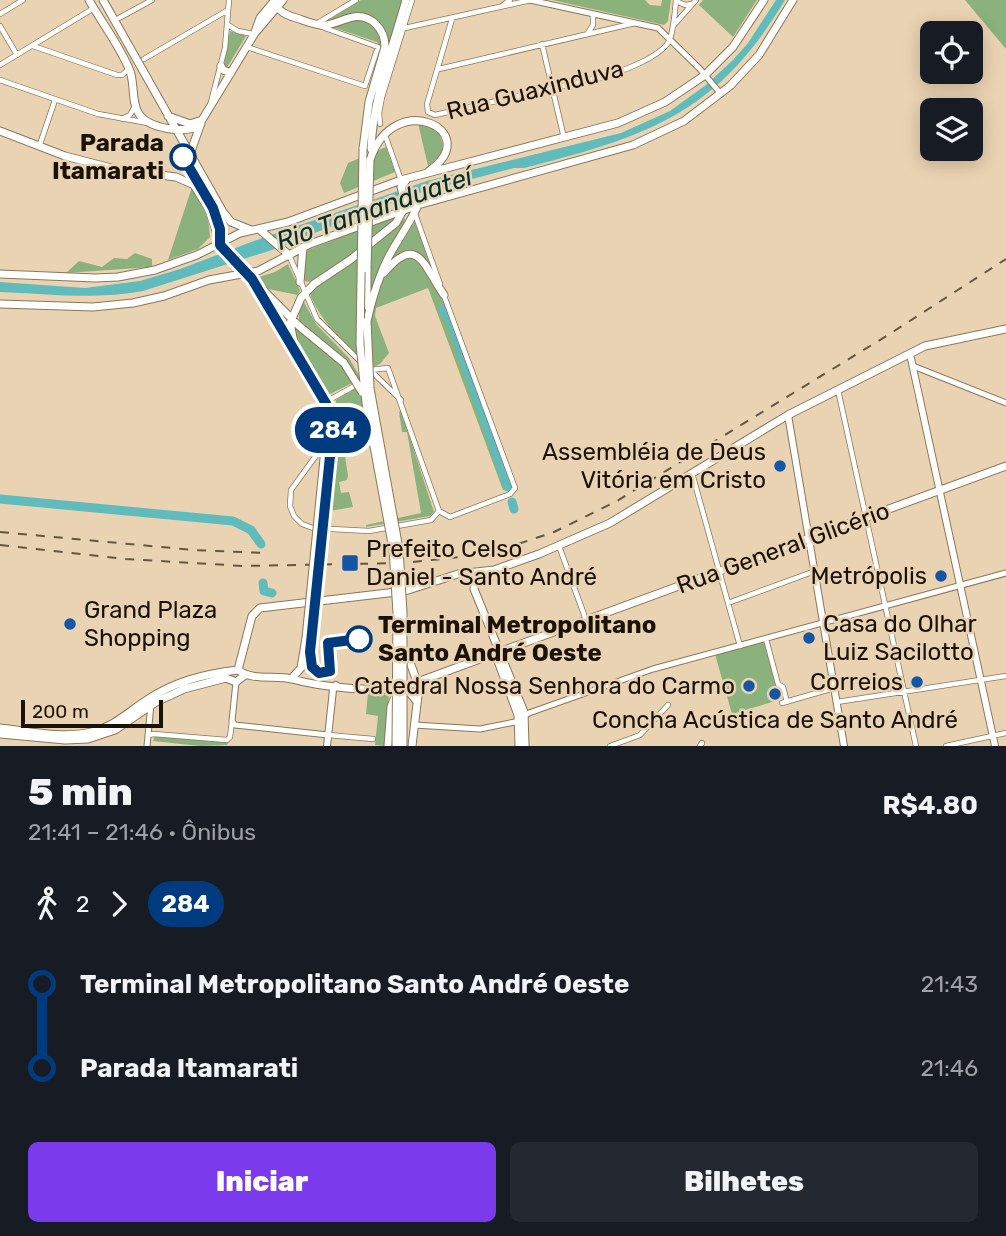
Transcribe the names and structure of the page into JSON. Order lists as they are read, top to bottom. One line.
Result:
{"streets":{"main road":["Rua General Glicério"],"street":["Rua Guaxinduva"]},"water":["Rio Tamanduateí"],"places":{"other":["Parada Itamarati","Assembléia de Deus Vitória em Cristo","Metrópolis","Grand Plaza Shopping","Casa do Olhar Luiz Sacilotto","Terminal Metropolitano Santo André Oeste","Correios","Catedral Nossa Senhora do Carmo","Concha Acústica de Santo André"],"transit":["Prefeito Celso Daniel - Santo André"]},"lines":["bus line 284"],"scale_bar":"200 m","page":{"on_map":"284","scale":"200 m","heading":["5 min","21:41 – 21:46 · Ônibus","R$4.80"],"legs":["2","284"],"list":[{"name":"Terminal Metropolitano Santo André Oeste","value":"21:43"},{"name":"Parada Itamarati","value":"21:46"}],"buttons":["Iniciar","Bilhetes"]}}
